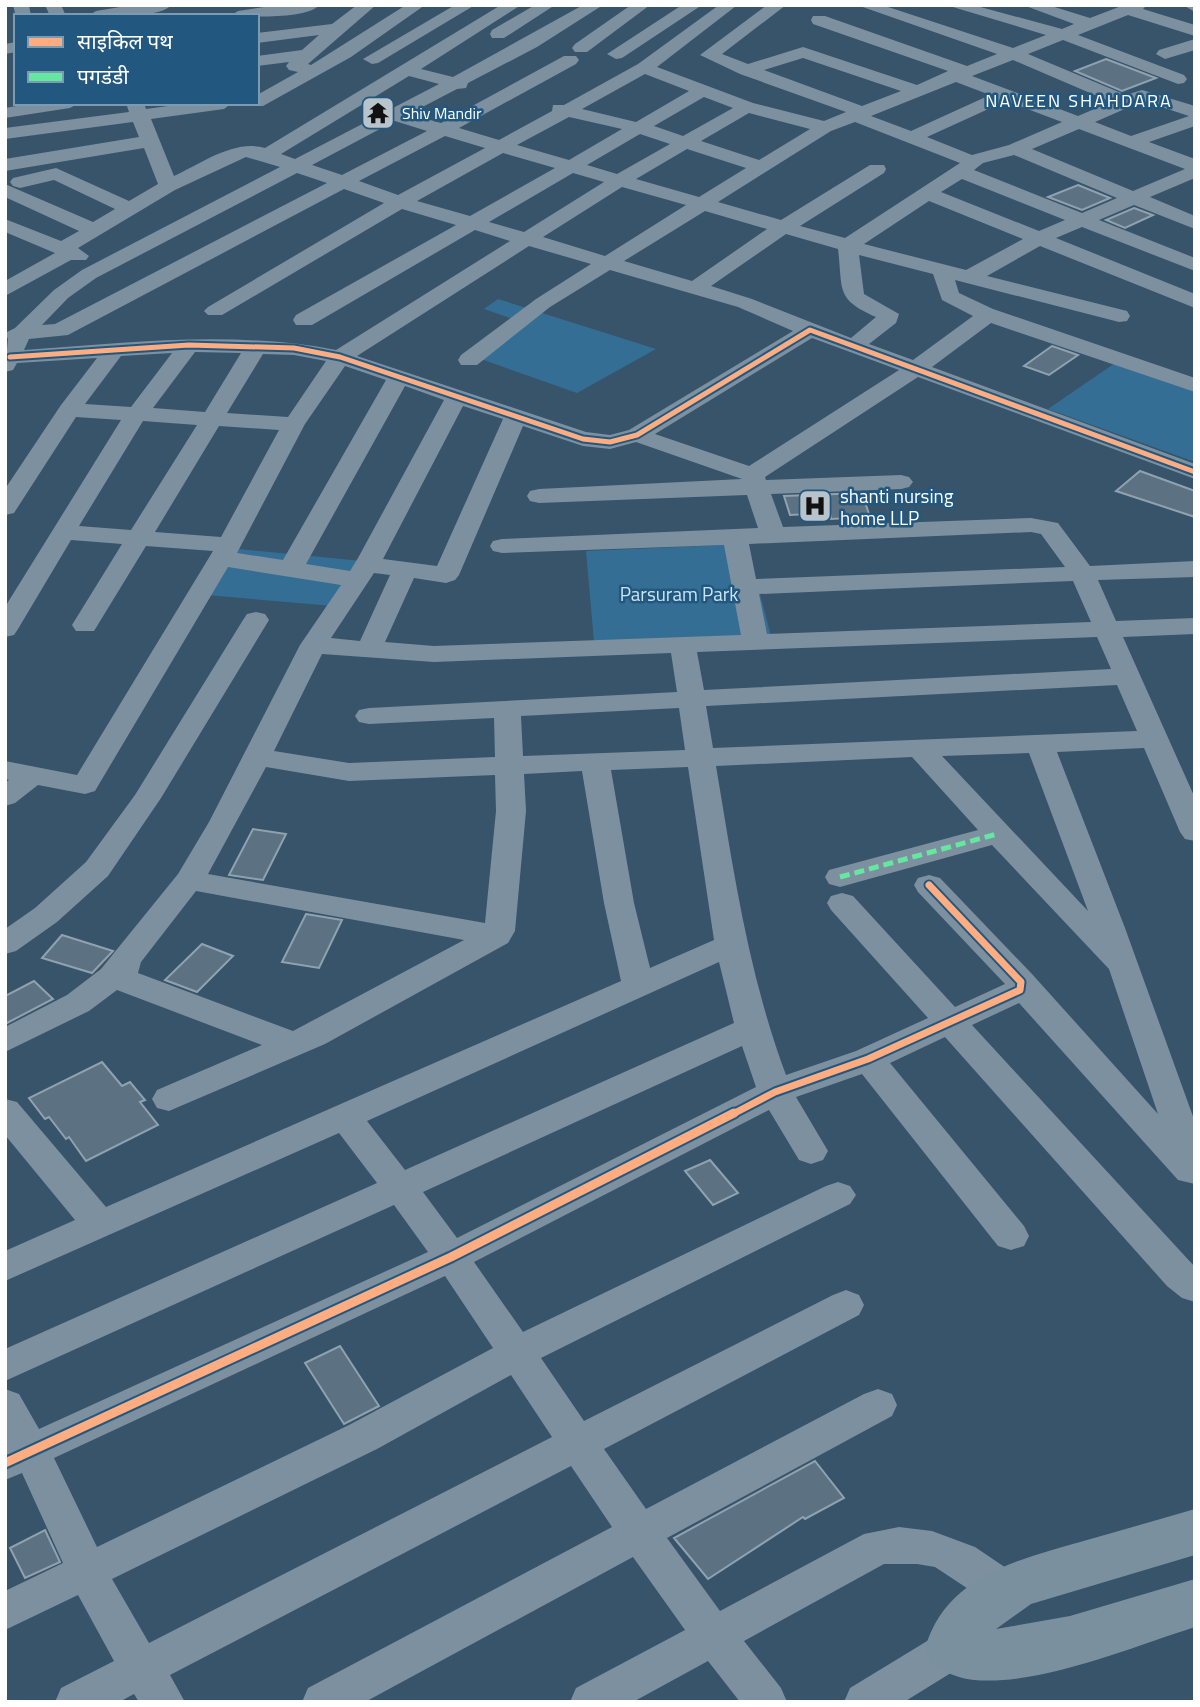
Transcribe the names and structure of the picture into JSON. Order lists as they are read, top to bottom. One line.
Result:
{"districts":["NAVEEN SHAHDARA"],"parks":["Parsuram Park"],"places":{"temple":["Shiv Mandir"],"hospital":["shanti nursing home LLP"]},"legend":["साइकिल पथ","पगडंडी"]}
